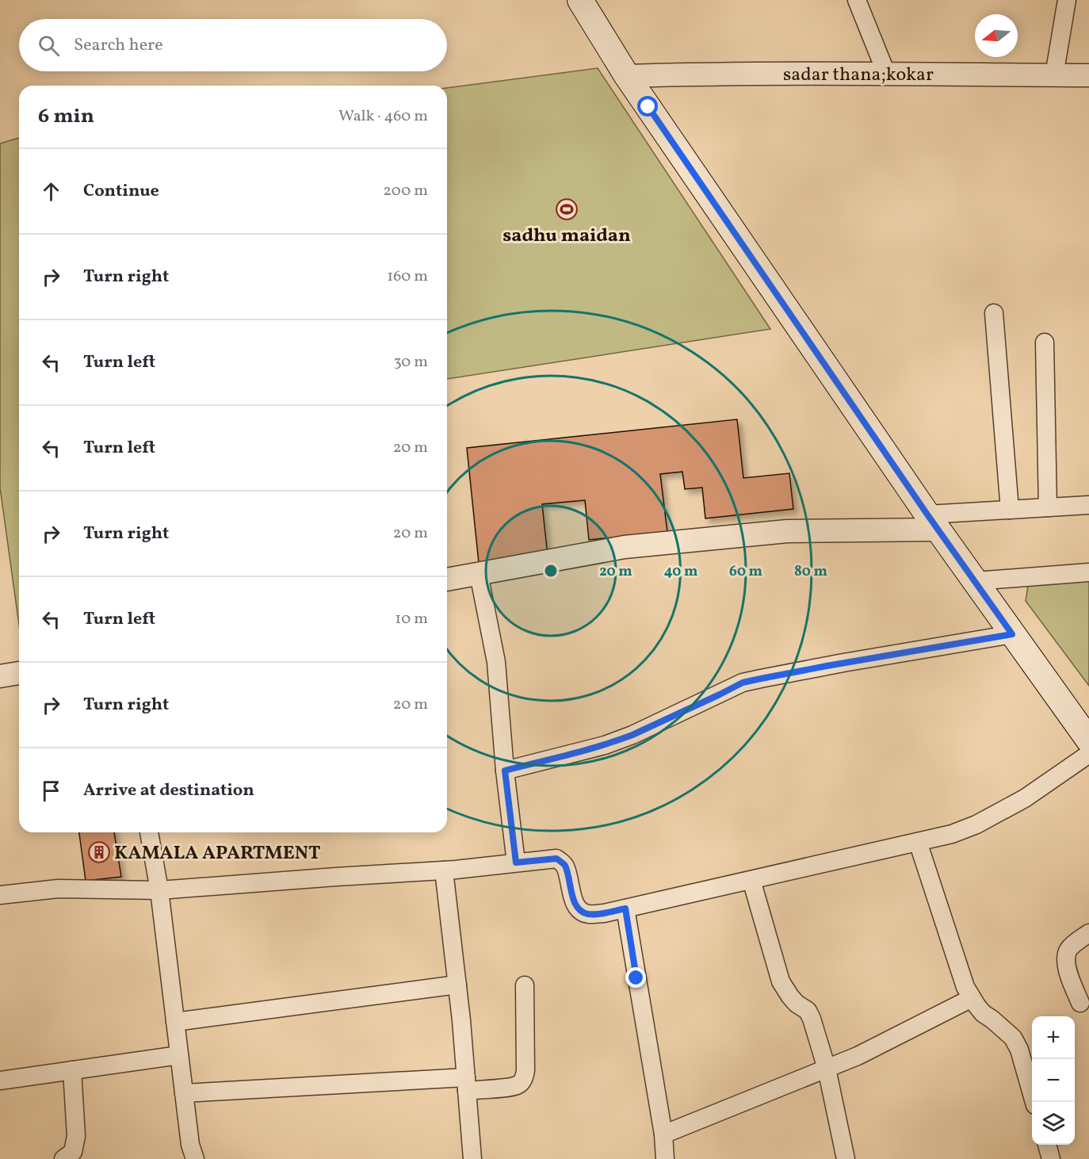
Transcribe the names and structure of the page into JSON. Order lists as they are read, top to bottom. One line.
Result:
{"streets":{"street":["sadar thana;kokar"]},"places":{"sports":["sadhu maidan"],"building":["KAMALA APARTMENT"]},"north":"left","page":{"search":"Search here","heading":["6 min","Walk · 460 m"],"list":[["Continue","200 m"],["Turn right","160 m"],["Turn left","30 m"],["Turn left","20 m"],["Turn right","20 m"],["Turn left","10 m"],["Turn right","20 m"],"Arrive at destination"],"map_buttons":["+","−"]},"rings":["20 m","40 m","60 m","80 m"]}
